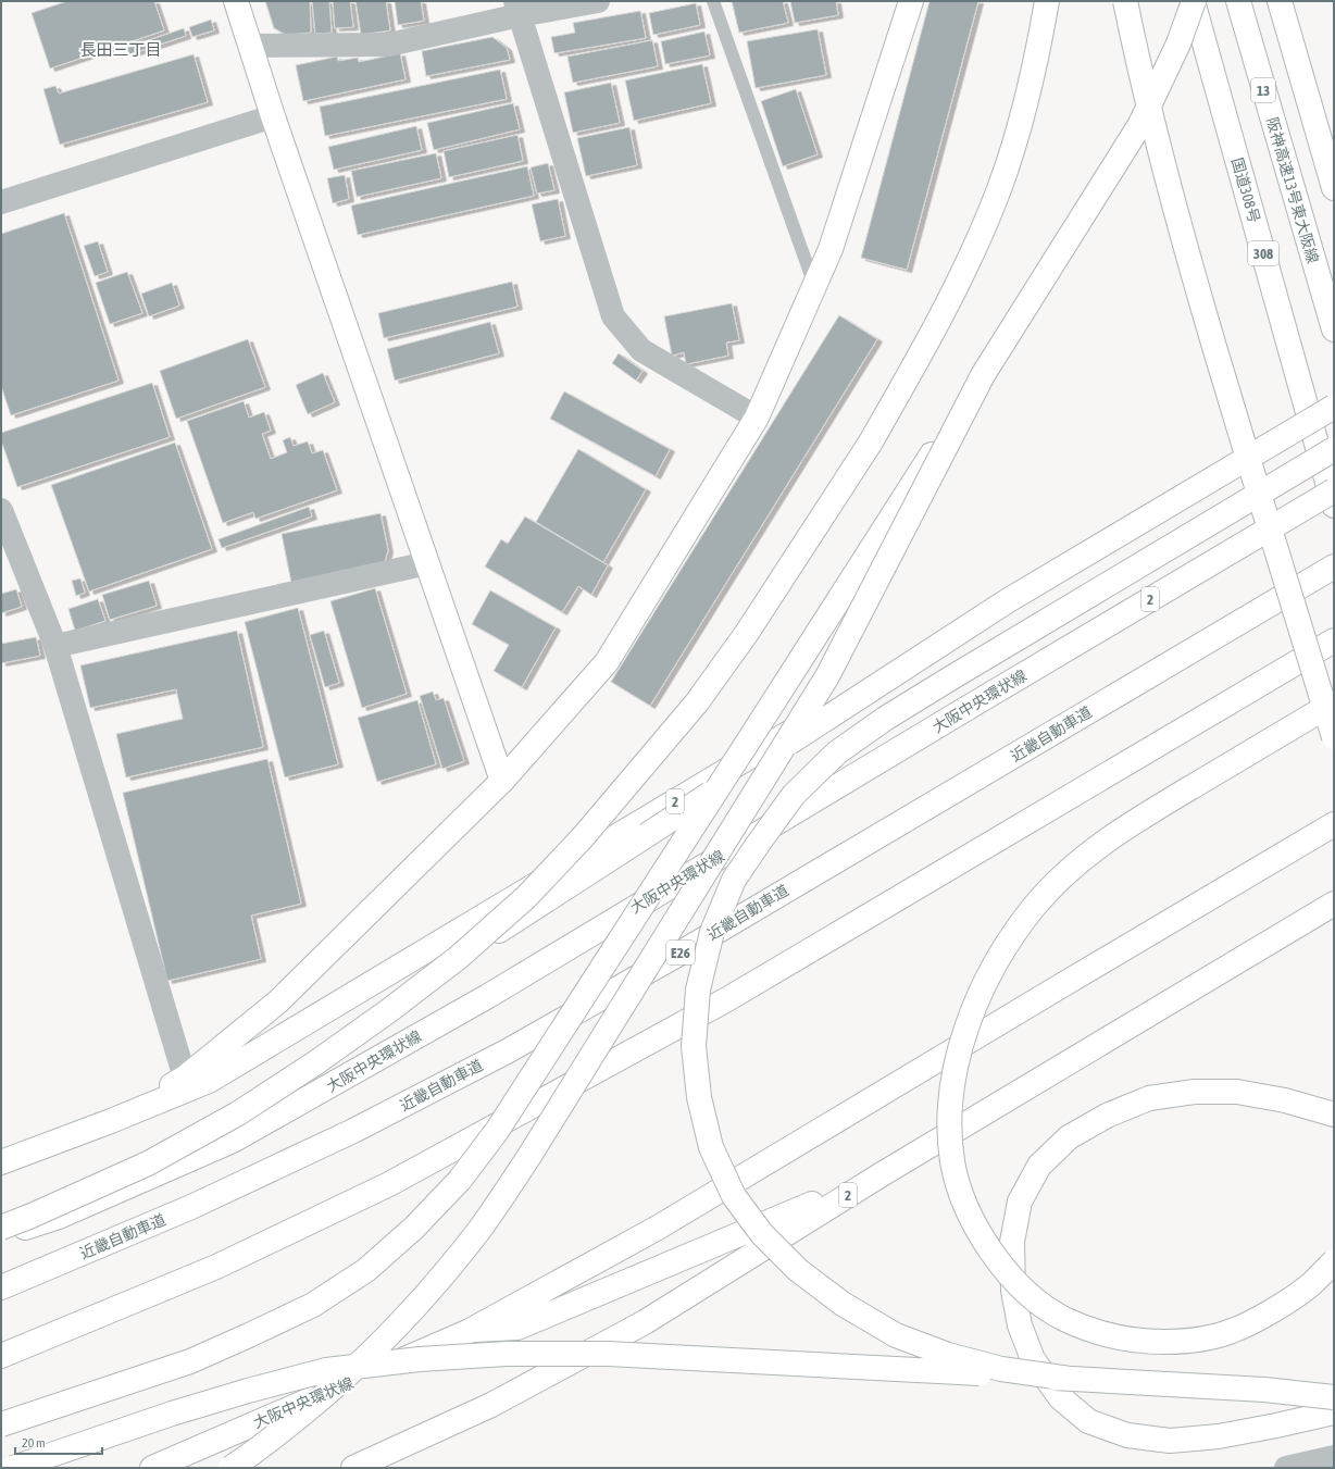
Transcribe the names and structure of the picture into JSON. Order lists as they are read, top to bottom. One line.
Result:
{"streets":{"main road":["13","国道308号","阪神高速13号東大阪線","308","2","大阪中央環状線","近畿自動車道","E26"]},"crossings":[["国道308号","2"]],"districts":["長田三丁目"],"scale_bar":"20 m"}
